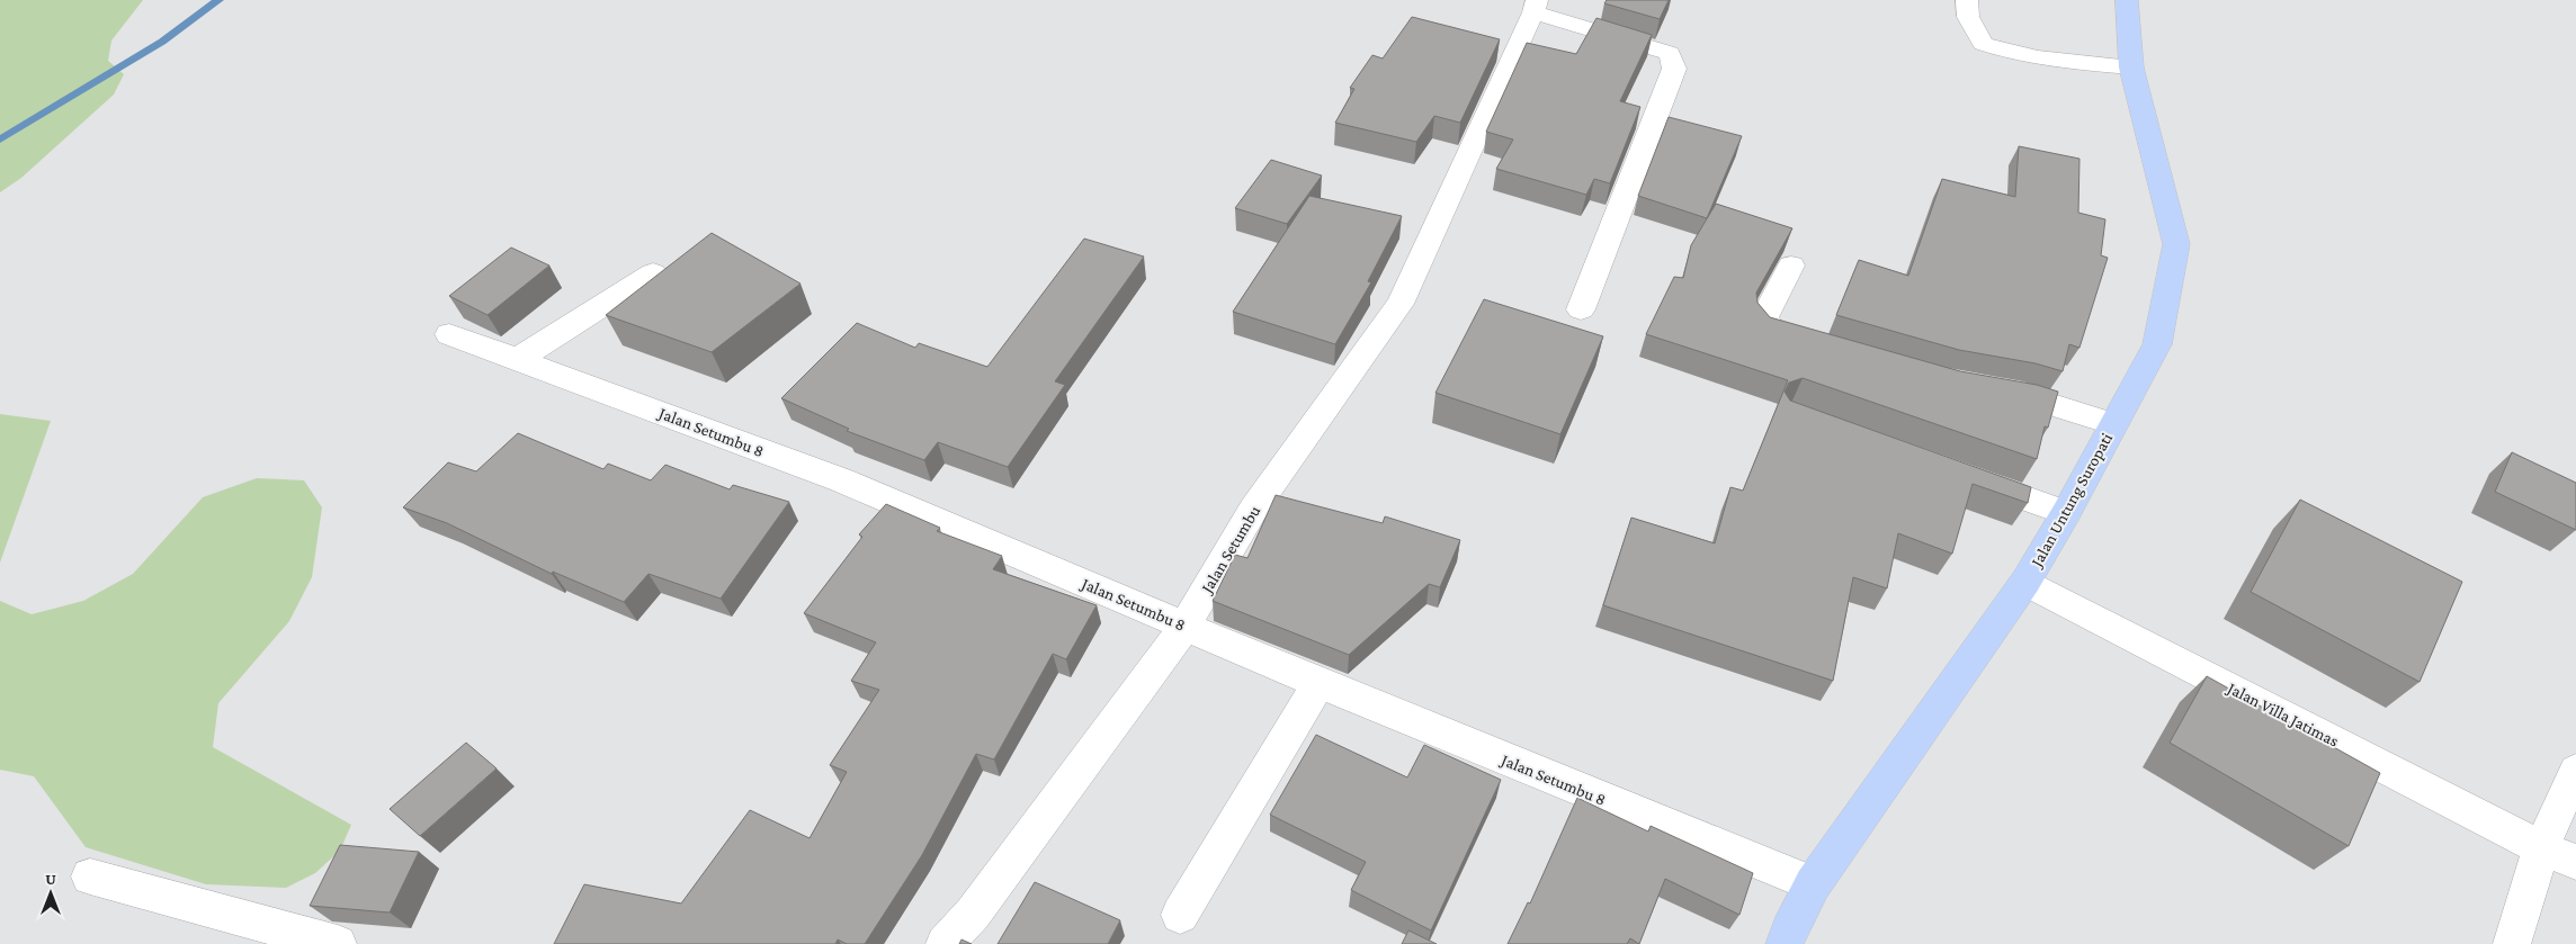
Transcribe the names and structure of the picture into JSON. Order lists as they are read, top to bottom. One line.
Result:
{"streets":{"main road":["Jalan Untung Suropati"],"street":["Jalan Setumbu 8","Jalan Setumbu","Jalan Villa Jatimas"]},"crossings":[["Jalan Setumbu 8","Jalan Untung Suropati"],["Jalan Setumbu 8","Jalan Setumbu"],["Jalan Untung Suropati","Jalan Villa Jatimas"]],"north":"top"}
